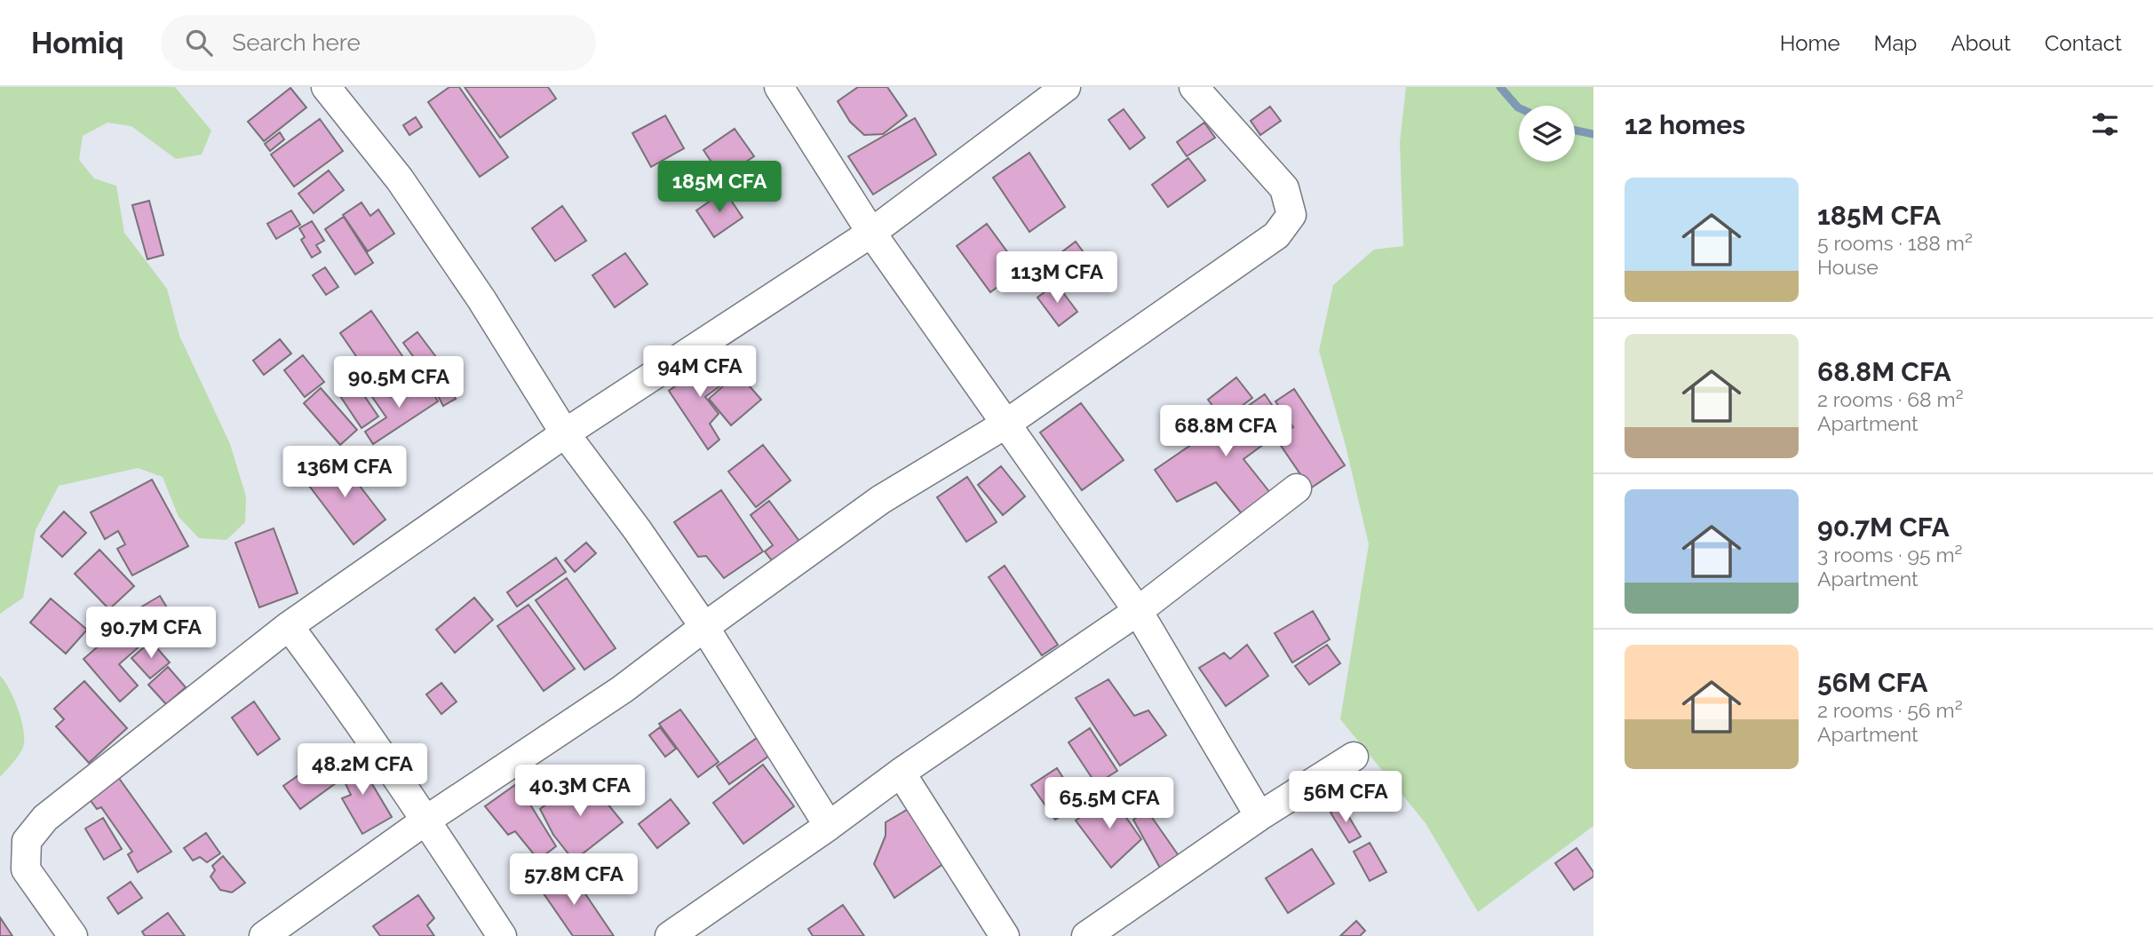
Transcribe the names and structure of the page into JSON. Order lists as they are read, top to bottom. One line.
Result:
{"page":{"header":"Homiq","search":"Search here","nav":["Home","Map","About","Contact"],"heading":"12 homes","price":["185M CFA","113M CFA","94M CFA","90.5M CFA","68.8M CFA","136M CFA","90.7M CFA","48.2M CFA","40.3M CFA","56M CFA","65.5M CFA","57.8M CFA"],"list":[{"name":"185M CFA","note":"5 rooms · 188 m² · House"},{"name":"68.8M CFA","note":"2 rooms · 68 m² · Apartment"},{"name":"90.7M CFA","note":"3 rooms · 95 m² · Apartment"},{"name":"56M CFA","note":"2 rooms · 56 m² · Apartment"}]}}
